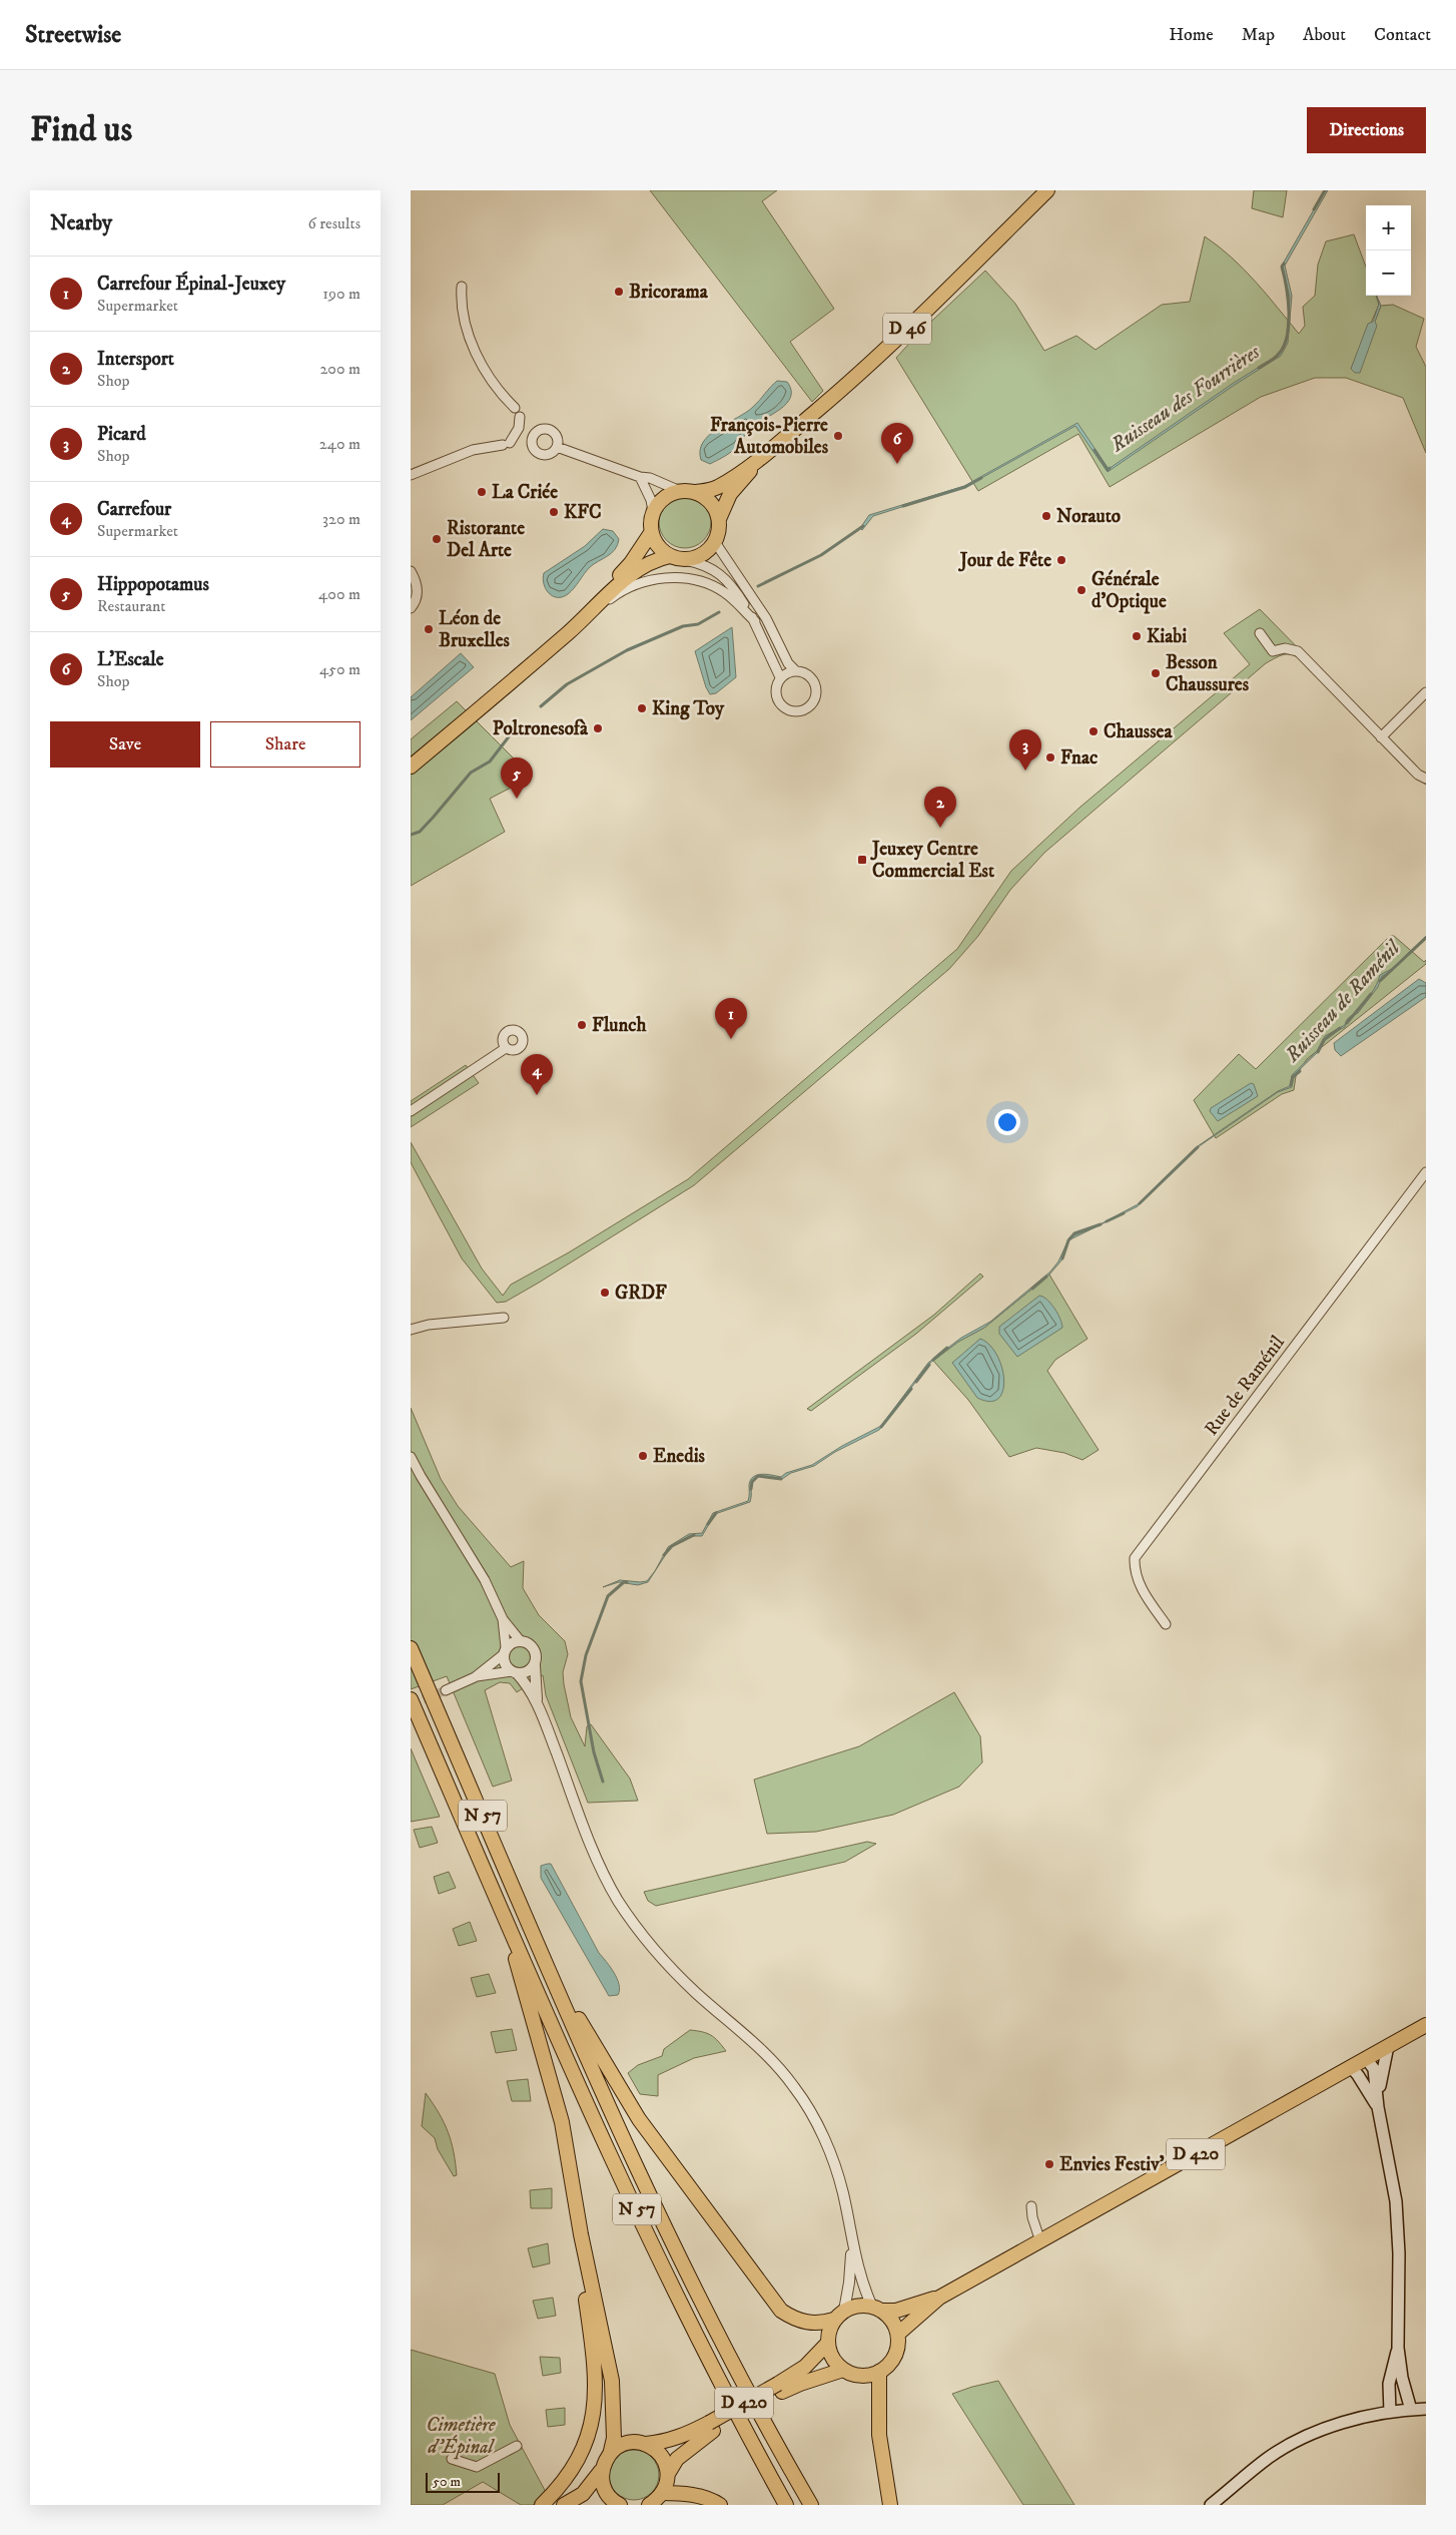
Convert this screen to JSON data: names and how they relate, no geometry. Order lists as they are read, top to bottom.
{
  "streets": {
    "main road": ["D 46", "N 57", "D 420"],
    "street": ["Rue de Raménil"]
  },
  "water": ["Ruisseau des Fourrières", "Ruisseau de Raménil"],
  "parks": ["Cimetière d'Épinal"],
  "places": {
    "other": [
      "Bricorama",
      "François-Pierre Automobiles",
      "La Criée",
      "KFC",
      "Norauto",
      "Ristorante Del Arte",
      "Jour de Fête",
      "Générale d'Optique",
      "Léon de Bruxelles",
      "Kiabi",
      "Besson Chaussures",
      "King Toy",
      "Poltronesofà",
      "Chaussea",
      "Fnac",
      "Flunch",
      "GRDF",
      "Enedis",
      "Envies Festiv’"
    ],
    "transit": ["Jeuxey Centre Commercial Est"]
  },
  "scale_bar": "50 m",
  "page": {
    "header": "Streetwise",
    "nav": [
      "Home",
      "Map",
      "About",
      "Contact"
    ],
    "buttons": [
      "Directions",
      ["Save", "Share"]
    ],
    "title": "Find us",
    "heading": ["Nearby", "6 results"],
    "map_buttons": ["+", "−"],
    "list": [
      {
        "mark": "1",
        "name": "Carrefour Épinal-Jeuxey",
        "note": "Supermarket",
        "value": "190 m"
      },
      {
        "mark": "2",
        "name": "Intersport",
        "note": "Shop",
        "value": "200 m"
      },
      {
        "mark": "3",
        "name": "Picard",
        "note": "Shop",
        "value": "240 m"
      },
      {
        "mark": "4",
        "name": "Carrefour",
        "note": "Supermarket",
        "value": "320 m"
      },
      {
        "mark": "5",
        "name": "Hippopotamus",
        "note": "Restaurant",
        "value": "400 m"
      },
      {
        "mark": "6",
        "name": "L'Escale",
        "note": "Shop",
        "value": "450 m"
      }
    ],
    "pins": [
      "6",
      "3",
      "5",
      "2",
      "1",
      "4"
    ],
    "scale": "50 m"
  }
}
